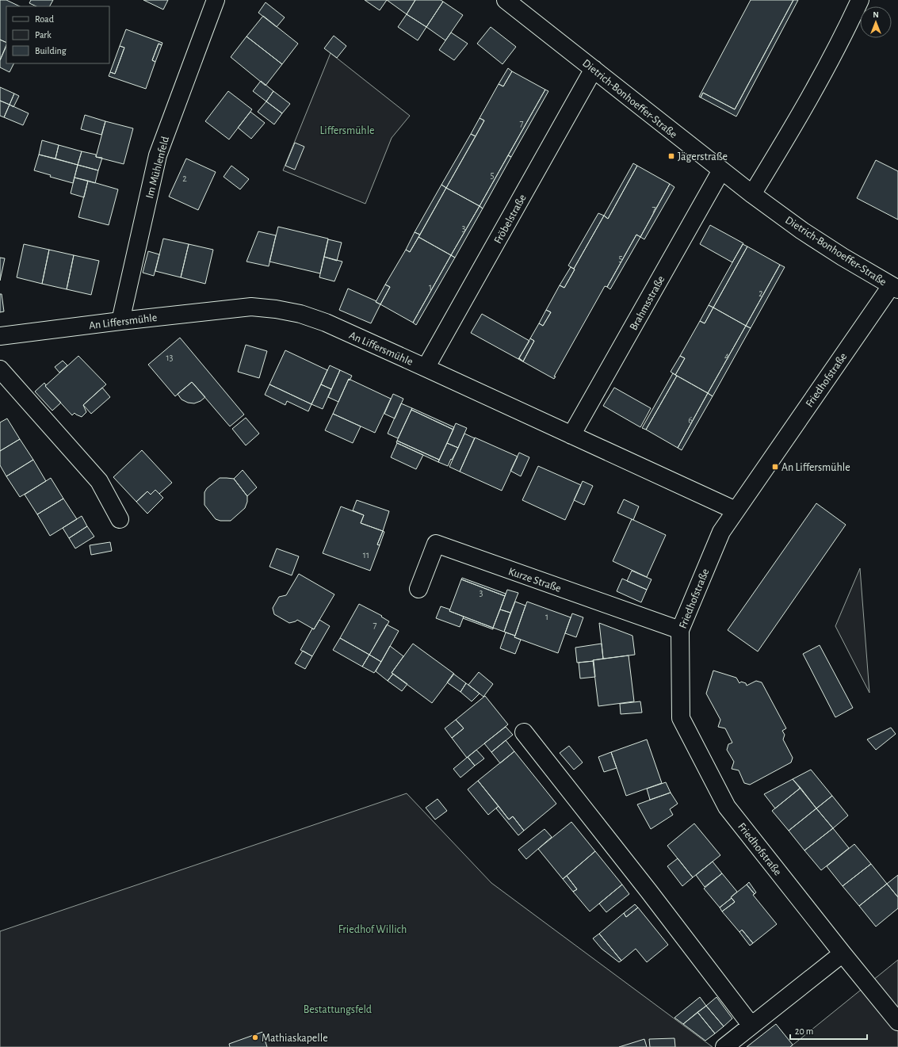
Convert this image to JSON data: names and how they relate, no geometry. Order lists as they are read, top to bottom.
{
  "streets": {
    "street": [
      "Dietrich-Bonhoeffer-Straße",
      "Im Mühlenfeld",
      "Fröbelstraße",
      "Brahmsstraße",
      "An Liffersmühle",
      "Friedhofstraße",
      "Kurze Straße"
    ]
  },
  "crossings": [
    ["Dietrich-Bonhoeffer-Straße", "Fröbelstraße"],
    ["Dietrich-Bonhoeffer-Straße", "Brahmsstraße"],
    ["Dietrich-Bonhoeffer-Straße", "Friedhofstraße"],
    ["Im Mühlenfeld", "An Liffersmühle"],
    ["Fröbelstraße", "An Liffersmühle"],
    ["Brahmsstraße", "An Liffersmühle"],
    ["An Liffersmühle", "Friedhofstraße"],
    ["Friedhofstraße", "Kurze Straße"]
  ],
  "parks": ["Liffersmühle", "Friedhof Willich", "Bestattungsfeld"],
  "places": {
    "transit": ["Jägerstraße", "An Liffersmühle"],
    "other": ["Mathiaskapelle"]
  },
  "house_numbers": [
    "7",
    "5",
    "2",
    "7",
    "3",
    "5",
    "1",
    "2",
    "4",
    "13",
    "6",
    "11",
    "3",
    "1",
    "7"
  ],
  "legend": ["Road", "Park", "Building"],
  "scale_bar": "20 m",
  "north": "top"
}
